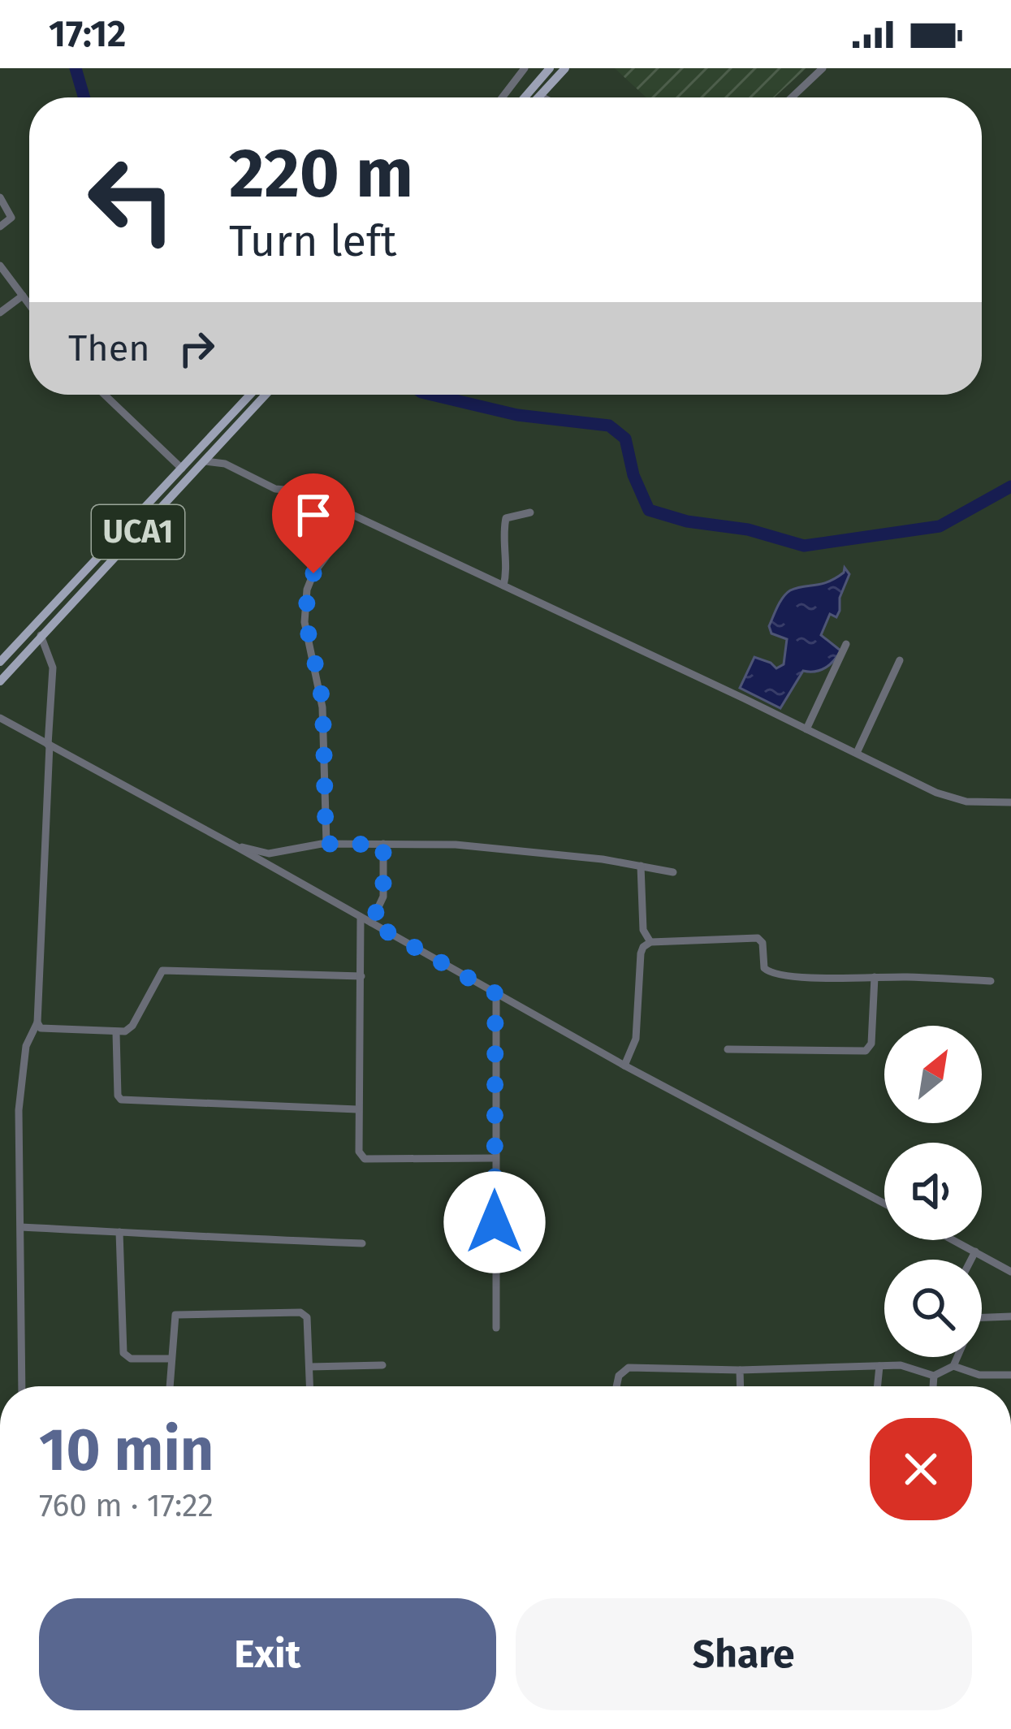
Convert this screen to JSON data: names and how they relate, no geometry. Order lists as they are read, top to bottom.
{
  "streets": {
    "main road": ["UCA1"]
  },
  "north": "top right",
  "page": {
    "status": "17:12",
    "turn": ["220 m", "Turn left"],
    "then": "Then",
    "heading": ["10 min", "760 m · 17:22"],
    "buttons": ["Exit", "Share"]
  }
}
